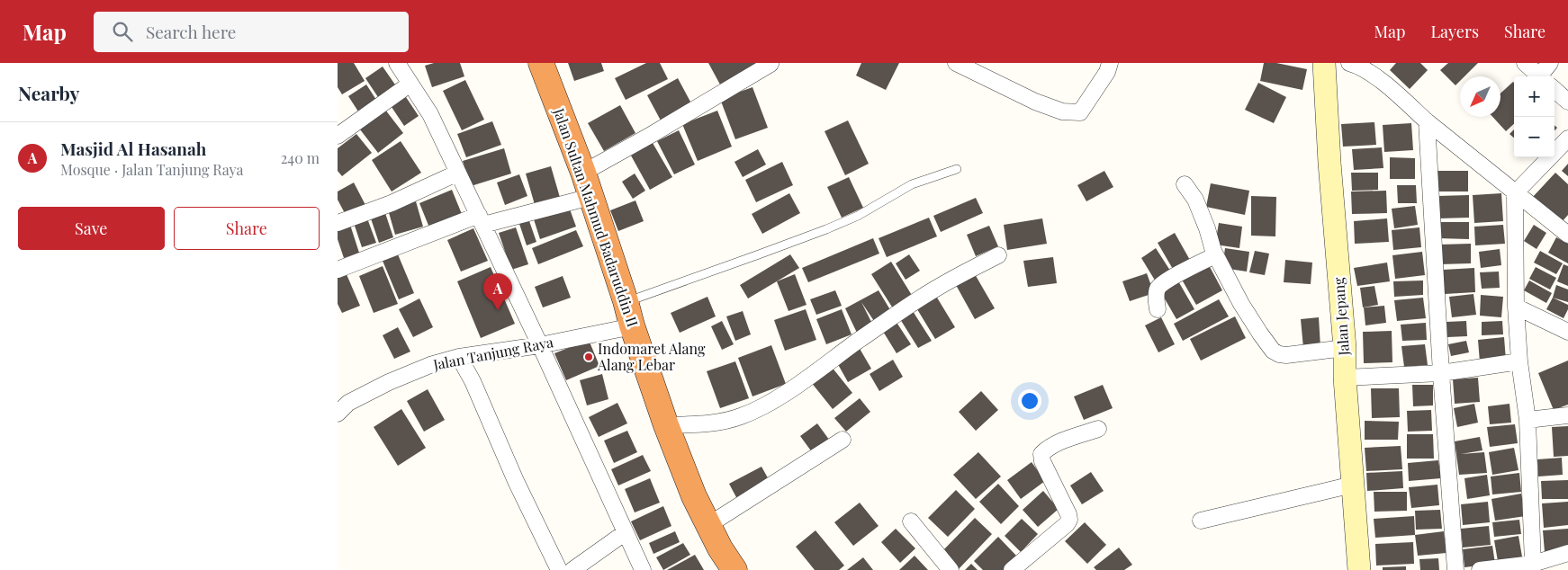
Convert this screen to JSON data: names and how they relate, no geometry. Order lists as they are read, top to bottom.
{
  "streets": {
    "highway": ["Jalan Sultan Mahmud Badaruddin II"],
    "street": ["Jalan Jepang", "Jalan Tanjung Raya"]
  },
  "crossings": [
    ["Jalan Sultan Mahmud Badaruddin II", "Jalan Tanjung Raya"]
  ],
  "places": ["Indomaret Alang Alang Lebar"],
  "north": "bottom left",
  "page": {
    "header": "Map",
    "search": "Search here",
    "nav": ["Map", "Layers", "Share"],
    "heading": "Nearby",
    "map_buttons": ["+", "−"],
    "list": [
      {
        "mark": "A",
        "name": "Masjid Al Hasanah",
        "note": "Mosque · Jalan Tanjung Raya",
        "value": "240 m"
      }
    ],
    "buttons": ["Save", "Share"],
    "pins": "A"
  }
}
